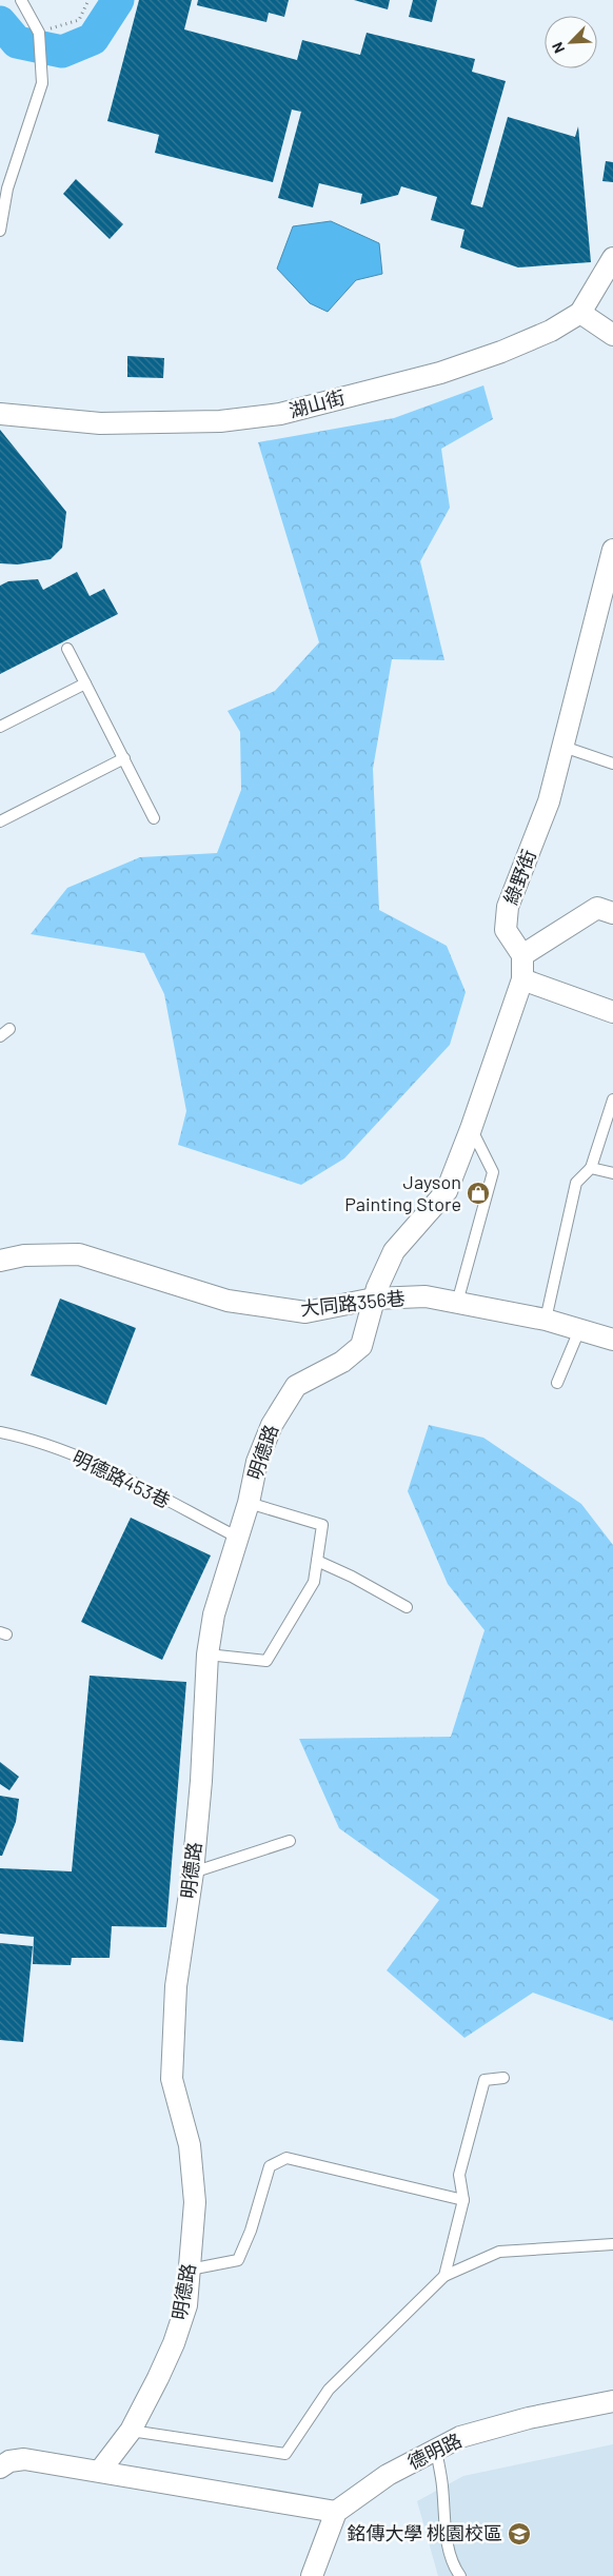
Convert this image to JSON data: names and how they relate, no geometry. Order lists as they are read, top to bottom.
{
  "streets": {
    "street": [
      "湖山街",
      "綠野街",
      "大同路356巷",
      "明德路",
      "德明路"
    ],
    "lane": ["明德路453巷"]
  },
  "crossings": [
    ["大同路356巷", "明德路"],
    ["明德路", "明德路453巷"]
  ],
  "places": {
    "shop": ["Jayson Painting Store"],
    "school or university": ["銘傳大學 桃園校區"]
  },
  "north": "bottom left"
}
